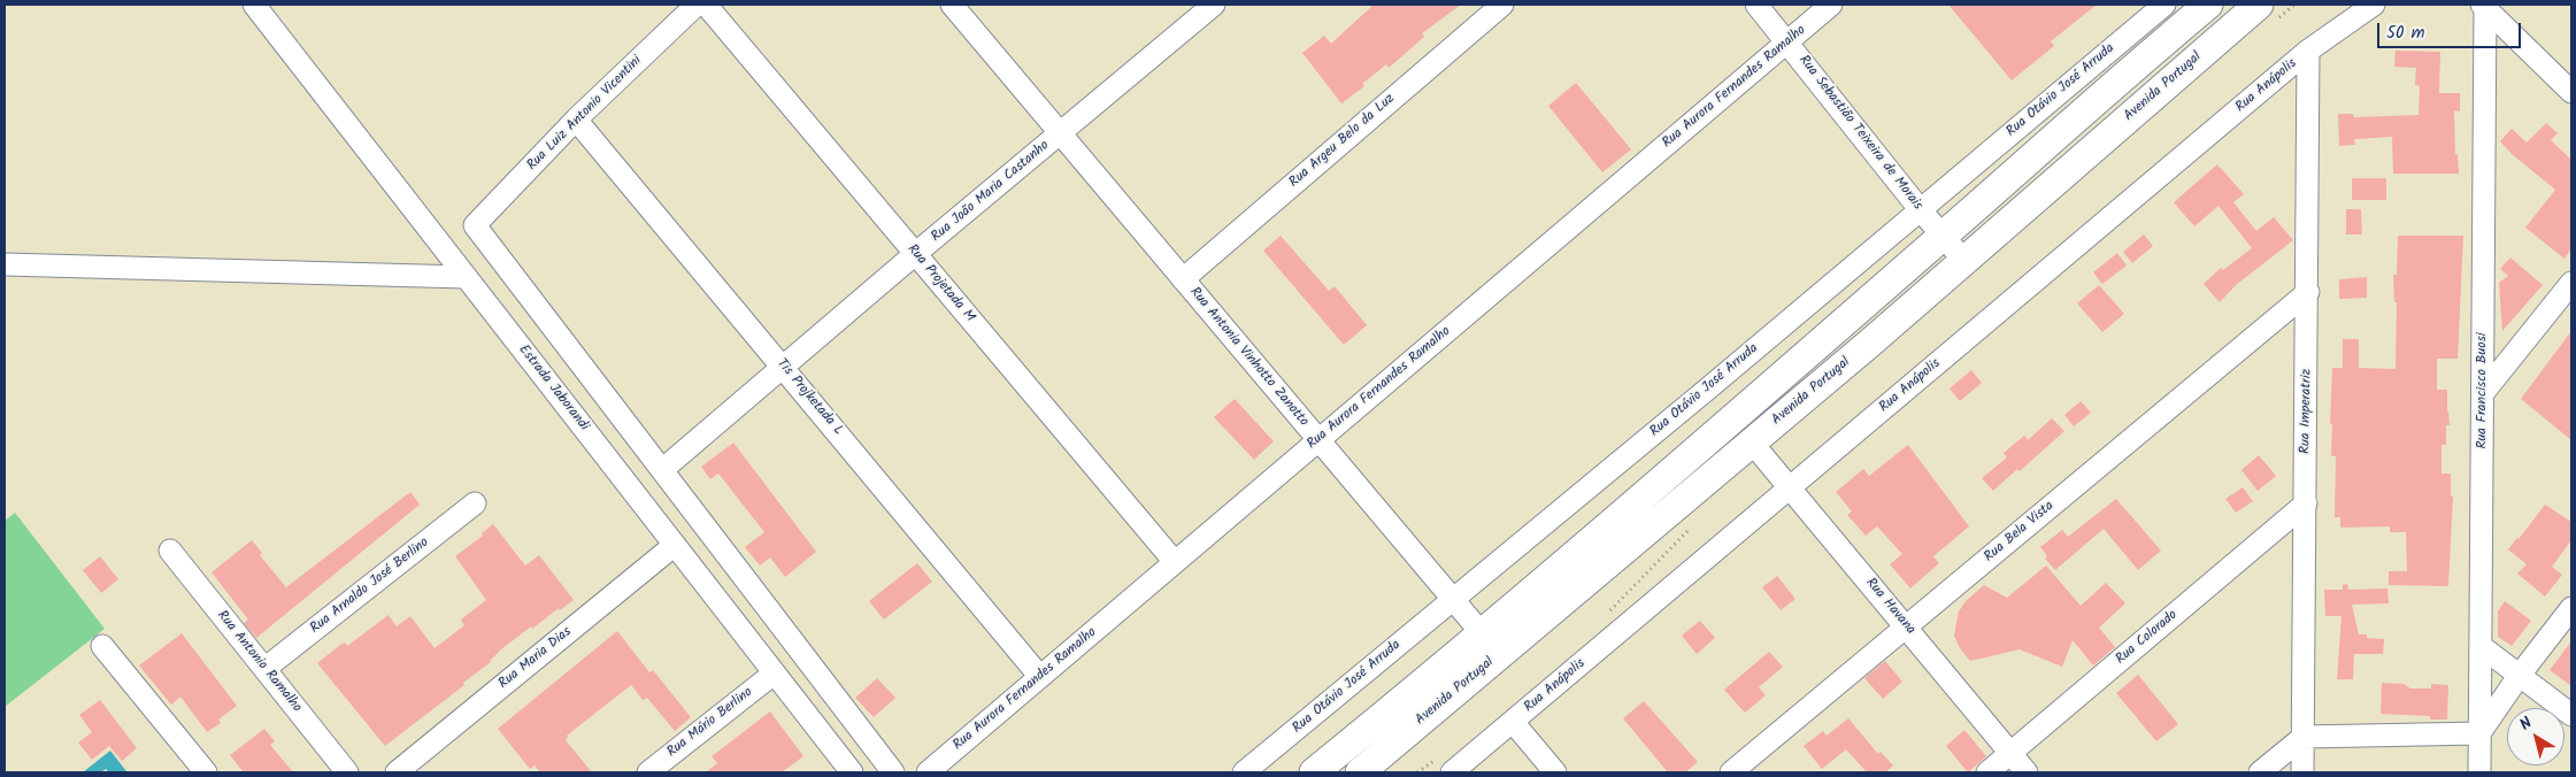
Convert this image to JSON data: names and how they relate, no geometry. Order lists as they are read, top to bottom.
{
  "streets": {
    "main road": ["Avenida Portugal"],
    "street": [
      "Rua Anápolis",
      "Rua Aurora Fernandes Ramalho",
      "Rua Otávio José Arruda",
      "Rua Luiz Antonio Vicentini",
      "Rua Sebastião Teixeira de Morais",
      "Rua Argeu Belo da Luz",
      "Rua João Maria Castanho",
      "Rua Projetada M",
      "Rua Antonia Vinhotto Zanotto",
      "Estrada Jaborandi",
      "Rua Francisco Buosi",
      "Tis Projketada L",
      "Rua Imperatriz",
      "Rua Bela Vista",
      "Rua Arnaldo José Berlino",
      "Rua Havana",
      "Rua Colorado",
      "Rua Maria Dias",
      "Rua Antonio Ramalho",
      "Rua Mário Berlino"
    ]
  },
  "crossings": [
    ["Rua Anápolis", "Rua Imperatriz"],
    ["Rua Anápolis", "Rua Havana"],
    ["Rua Aurora Fernandes Ramalho", "Rua Sebastião Teixeira de Morais"],
    ["Rua Aurora Fernandes Ramalho", "Rua Projetada M"],
    ["Rua Aurora Fernandes Ramalho", "Rua Antonia Vinhotto Zanotto"],
    ["Rua Aurora Fernandes Ramalho", "Tis Projketada L"],
    ["Avenida Portugal", "Rua Sebastião Teixeira de Morais"],
    ["Avenida Portugal", "Rua Antonia Vinhotto Zanotto"],
    ["Avenida Portugal", "Rua Havana"],
    ["Rua Otávio José Arruda", "Rua Sebastião Teixeira de Morais"],
    ["Rua Otávio José Arruda", "Rua Antonia Vinhotto Zanotto"],
    ["Rua Luiz Antonio Vicentini", "Rua João Maria Castanho"],
    ["Rua Luiz Antonio Vicentini", "Tis Projketada L"],
    ["Rua Argeu Belo da Luz", "Rua Antonia Vinhotto Zanotto"],
    ["Rua João Maria Castanho", "Rua Projetada M"],
    ["Rua João Maria Castanho", "Rua Antonia Vinhotto Zanotto"],
    ["Rua João Maria Castanho", "Tis Projketada L"],
    ["Estrada Jaborandi", "Rua Maria Dias"],
    ["Estrada Jaborandi", "Rua Mário Berlino"],
    ["Rua Imperatriz", "Rua Bela Vista"],
    ["Rua Imperatriz", "Rua Colorado"],
    ["Rua Bela Vista", "Rua Havana"],
    ["Rua Arnaldo José Berlino", "Rua Antonio Ramalho"],
    ["Rua Havana", "Rua Colorado"]
  ],
  "scale_bar": "50 m",
  "north": "top left"
}
